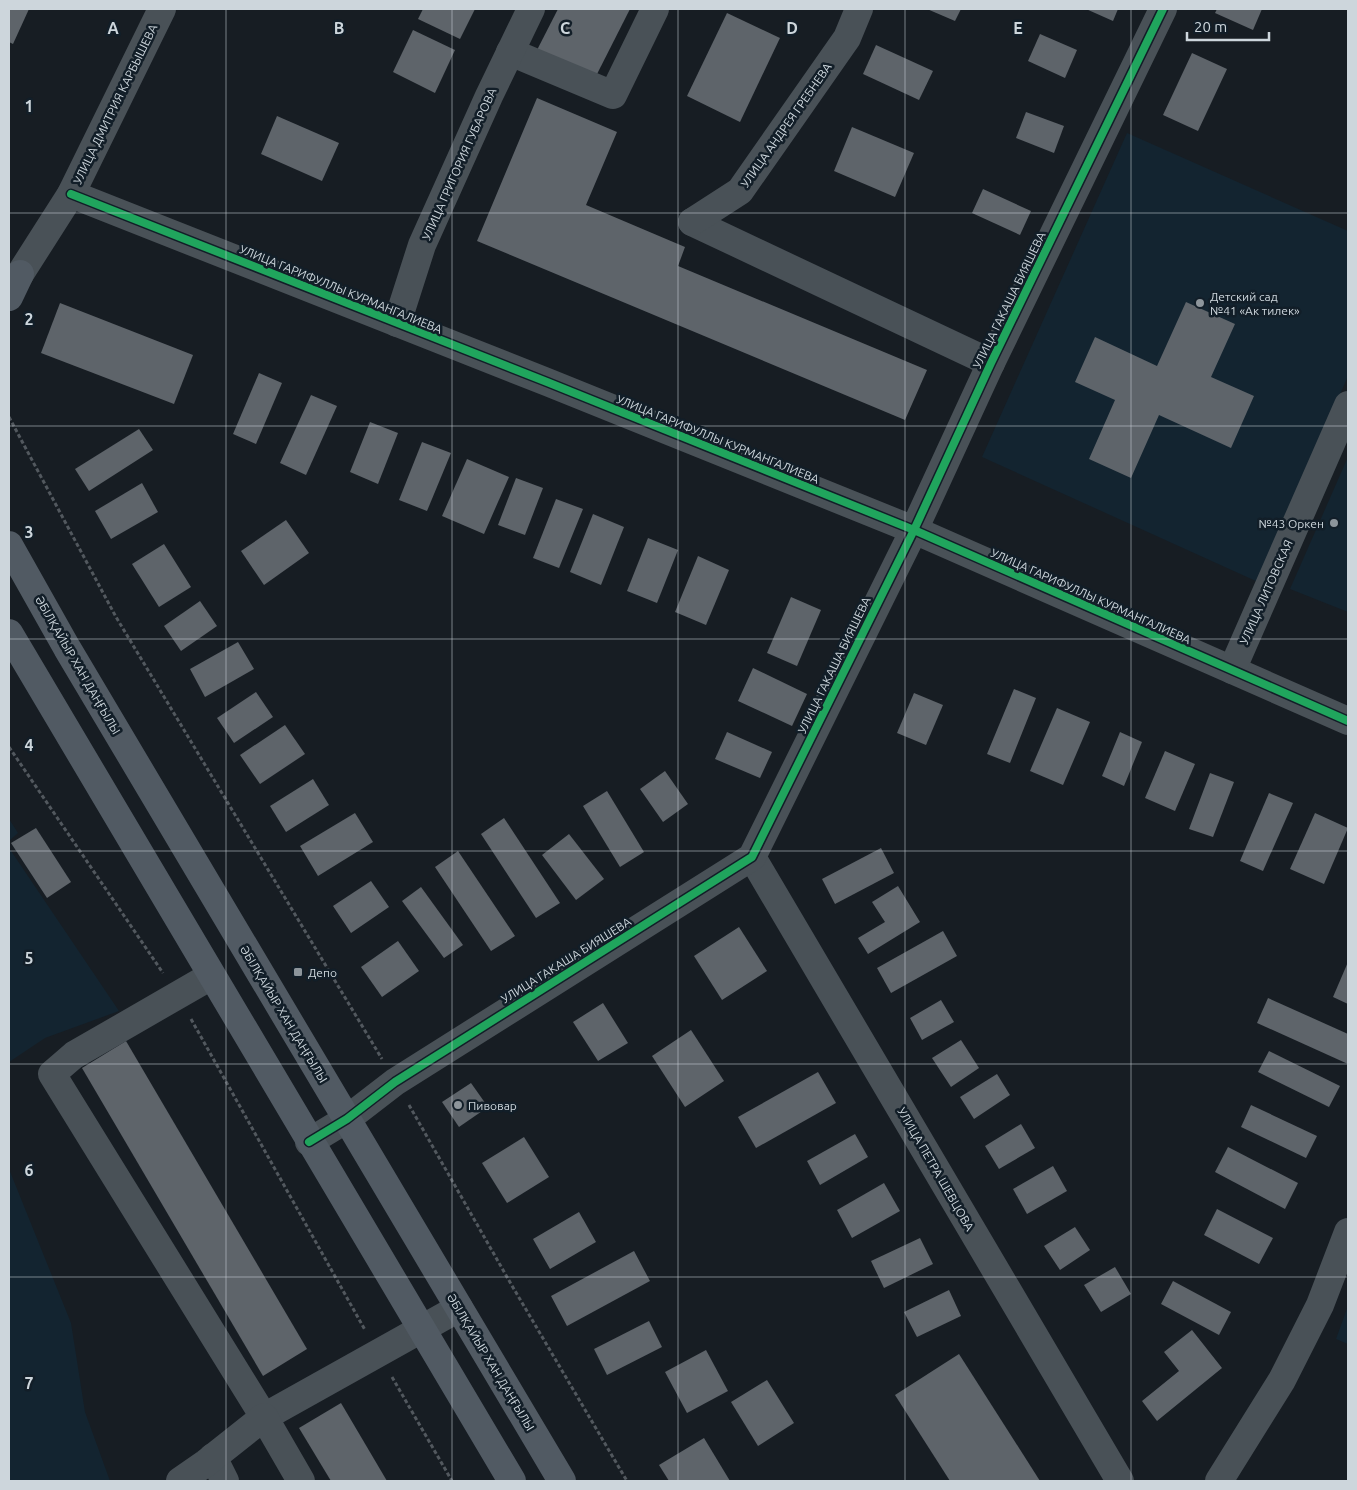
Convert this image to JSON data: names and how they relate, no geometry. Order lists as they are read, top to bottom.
{
  "streets": {
    "main road": ["ӘБІЛҚАЙЫР ХАН ДАҢҒЫЛЫ"],
    "street": [
      "УЛИЦА ДМИТРИЯ КАРБЫШЕВА",
      "УЛИЦА АНДРЕЯ ГРЕБНЕВА",
      "УЛИЦА ГРИГОРИЯ ГУБАРОВА",
      "УЛИЦА ГАРИФУЛЛЫ КУРМАНГАЛИЕВА",
      "УЛИЦА ГАКАША БИЯШЕВА",
      "УЛИЦА ЛИТОВСКАЯ",
      "УЛИЦА ПЕТРА ШЕВЦОВА"
    ]
  },
  "crossings": [
    ["УЛИЦА ДМИТРИЯ КАРБЫШЕВА", "УЛИЦА ГАРИФУЛЛЫ КУРМАНГАЛИЕВА"],
    ["УЛИЦА АНДРЕЯ ГРЕБНЕВА", "УЛИЦА ГАКАША БИЯШЕВА"],
    ["УЛИЦА ГРИГОРИЯ ГУБАРОВА", "УЛИЦА ГАРИФУЛЛЫ КУРМАНГАЛИЕВА"],
    ["УЛИЦА ГАРИФУЛЛЫ КУРМАНГАЛИЕВА", "УЛИЦА ГАКАША БИЯШЕВА"],
    ["УЛИЦА ГАРИФУЛЛЫ КУРМАНГАЛИЕВА", "УЛИЦА ЛИТОВСКАЯ"],
    ["УЛИЦА ГАКАША БИЯШЕВА", "ӘБІЛҚАЙЫР ХАН ДАҢҒЫЛЫ"],
    ["УЛИЦА ГАКАША БИЯШЕВА", "УЛИЦА ПЕТРА ШЕВЦОВА"]
  ],
  "places": {
    "other": ["Детский сад №41 «Ак тилек»", "№43 Оркен", "Пивовар"],
    "transit": ["Депо"]
  },
  "scale_bar": "20 m",
  "grid": {
    "columns": [
      "A",
      "B",
      "C",
      "D",
      "E"
    ],
    "rows": [
      "1",
      "2",
      "3",
      "4",
      "5",
      "6",
      "7"
    ]
  }
}
